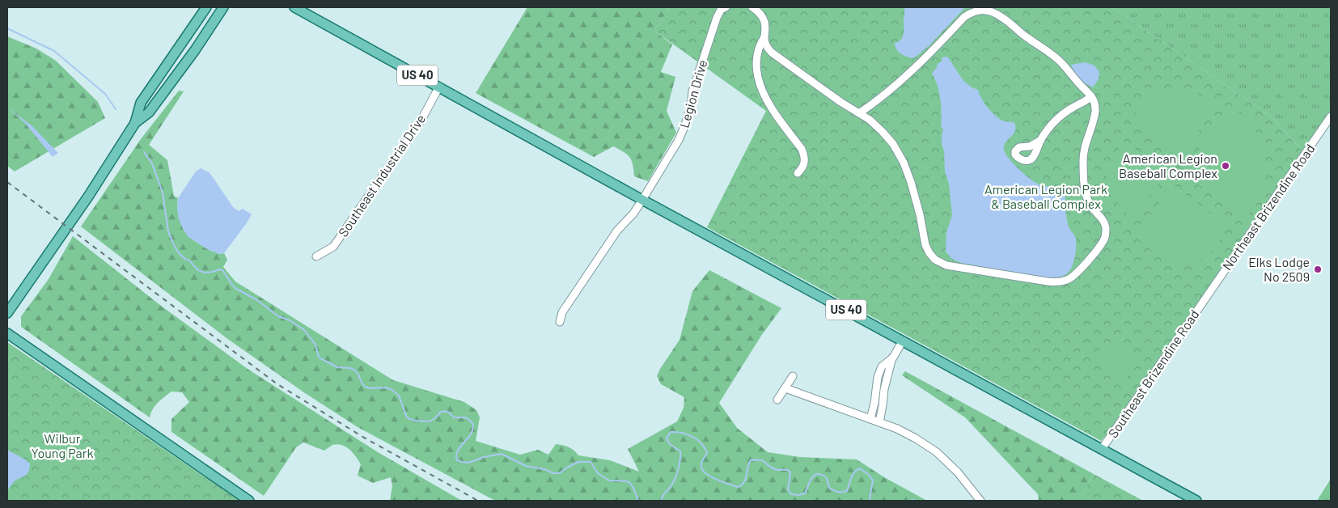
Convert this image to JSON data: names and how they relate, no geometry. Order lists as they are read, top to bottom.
{
  "streets": {
    "main road": ["US 40"],
    "street": [
      "Legion Drive",
      "Southeast Industrial Drive",
      "Northeast Brizendine Road",
      "Southeast Brizendine Road"
    ]
  },
  "crossings": [
    ["US 40", "Legion Drive"],
    ["US 40", "Southeast Industrial Drive"],
    ["US 40", "Southeast Brizendine Road"],
    ["Northeast Brizendine Road", "Southeast Brizendine Road"]
  ],
  "parks": ["American Legion Park & Baseball Complex", "Wilbur Young Park"],
  "places": ["American Legion Baseball Complex", "Elks Lodge No 2509"]
}
